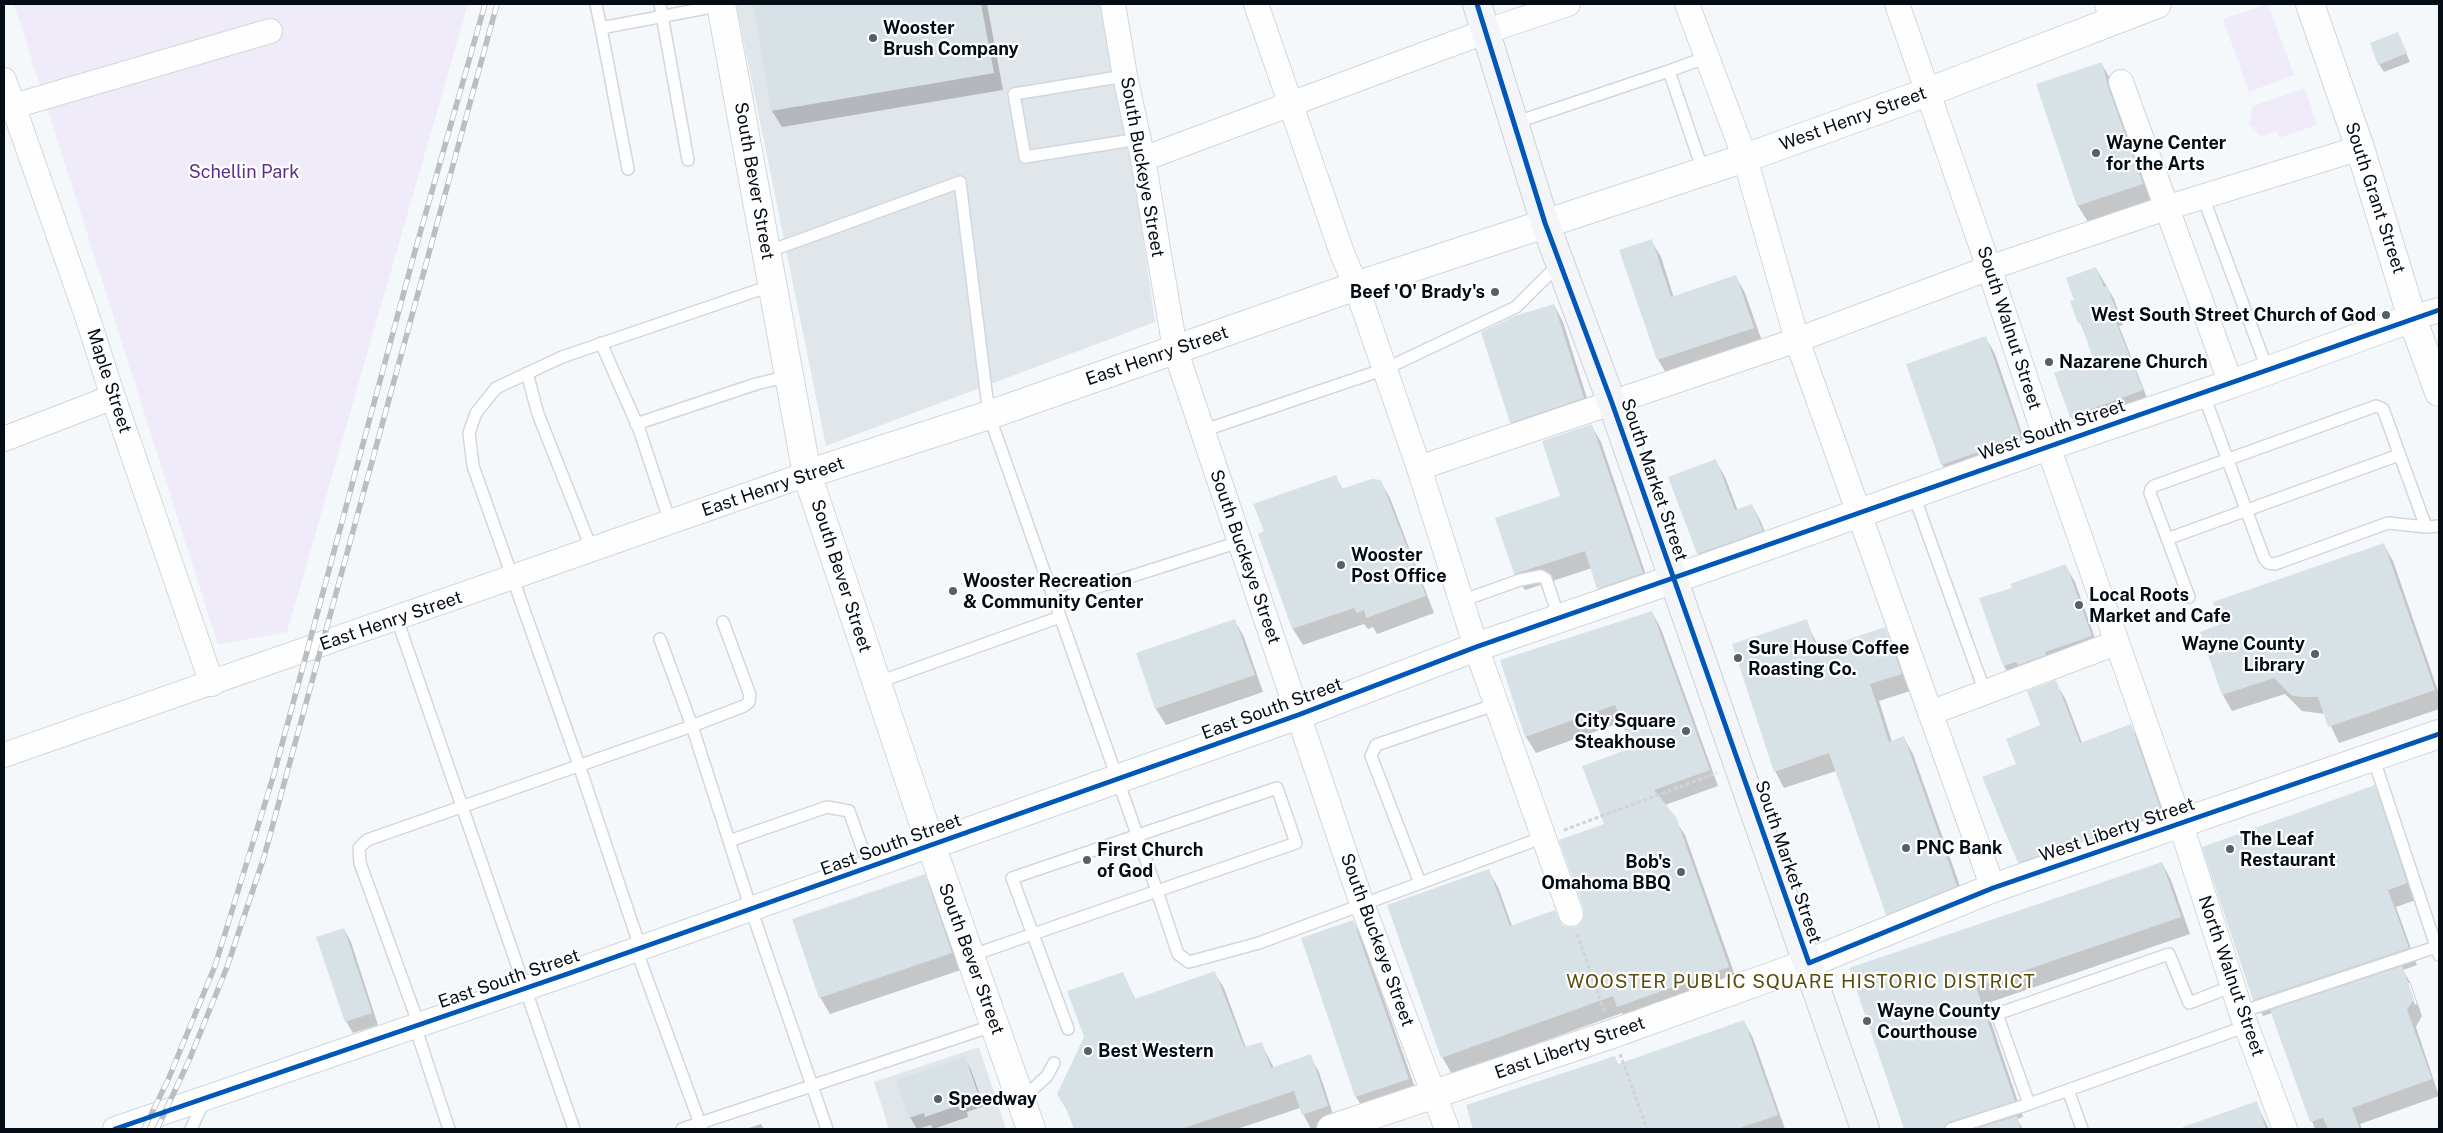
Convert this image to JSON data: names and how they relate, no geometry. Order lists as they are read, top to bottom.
{
  "streets": {
    "main road": ["South Market Street"],
    "street": [
      "West Henry Street",
      "South Buckeye Street",
      "South Bever Street",
      "South Grant Street",
      "South Walnut Street",
      "East Henry Street",
      "Maple Street",
      "West South Street",
      "East South Street",
      "West Liberty Street",
      "North Walnut Street",
      "East Liberty Street"
    ]
  },
  "crossings": [
    ["West Henry Street", "South Walnut Street"],
    ["West Henry Street", "East Henry Street"],
    ["West Henry Street", "South Market Street"],
    ["South Buckeye Street", "East Henry Street"],
    ["South Buckeye Street", "East South Street"],
    ["South Buckeye Street", "East Liberty Street"],
    ["South Bever Street", "East Henry Street"],
    ["South Bever Street", "East South Street"],
    ["South Grant Street", "West South Street"],
    ["South Walnut Street", "West South Street"],
    ["South Walnut Street", "West Liberty Street"],
    ["South Walnut Street", "North Walnut Street"],
    ["East Henry Street", "Maple Street"],
    ["East Henry Street", "South Market Street"],
    ["West South Street", "South Market Street"],
    ["West South Street", "East South Street"],
    ["South Market Street", "East South Street"],
    ["South Market Street", "West Liberty Street"],
    ["South Market Street", "East Liberty Street"],
    ["West Liberty Street", "North Walnut Street"],
    ["West Liberty Street", "East Liberty Street"]
  ],
  "districts": ["WOOSTER PUBLIC SQUARE HISTORIC DISTRICT"],
  "parks": ["Schellin Park"],
  "places": [
    "Wooster Brush Company",
    "Wayne Center for the Arts",
    "Beef 'O' Brady's",
    "West South Street Church of God",
    "Nazarene Church",
    "Wooster Post Office",
    "Wooster Recreation & Community Center",
    "Local Roots Market and Cafe",
    "Wayne County Library",
    "Sure House Coffee Roasting Co.",
    "City Square Steakhouse",
    "PNC Bank",
    "The Leaf Restaurant",
    "First Church of God",
    "Bob's Omahoma BBQ",
    "Wayne County Courthouse",
    "Best Western",
    "Speedway"
  ]
}
